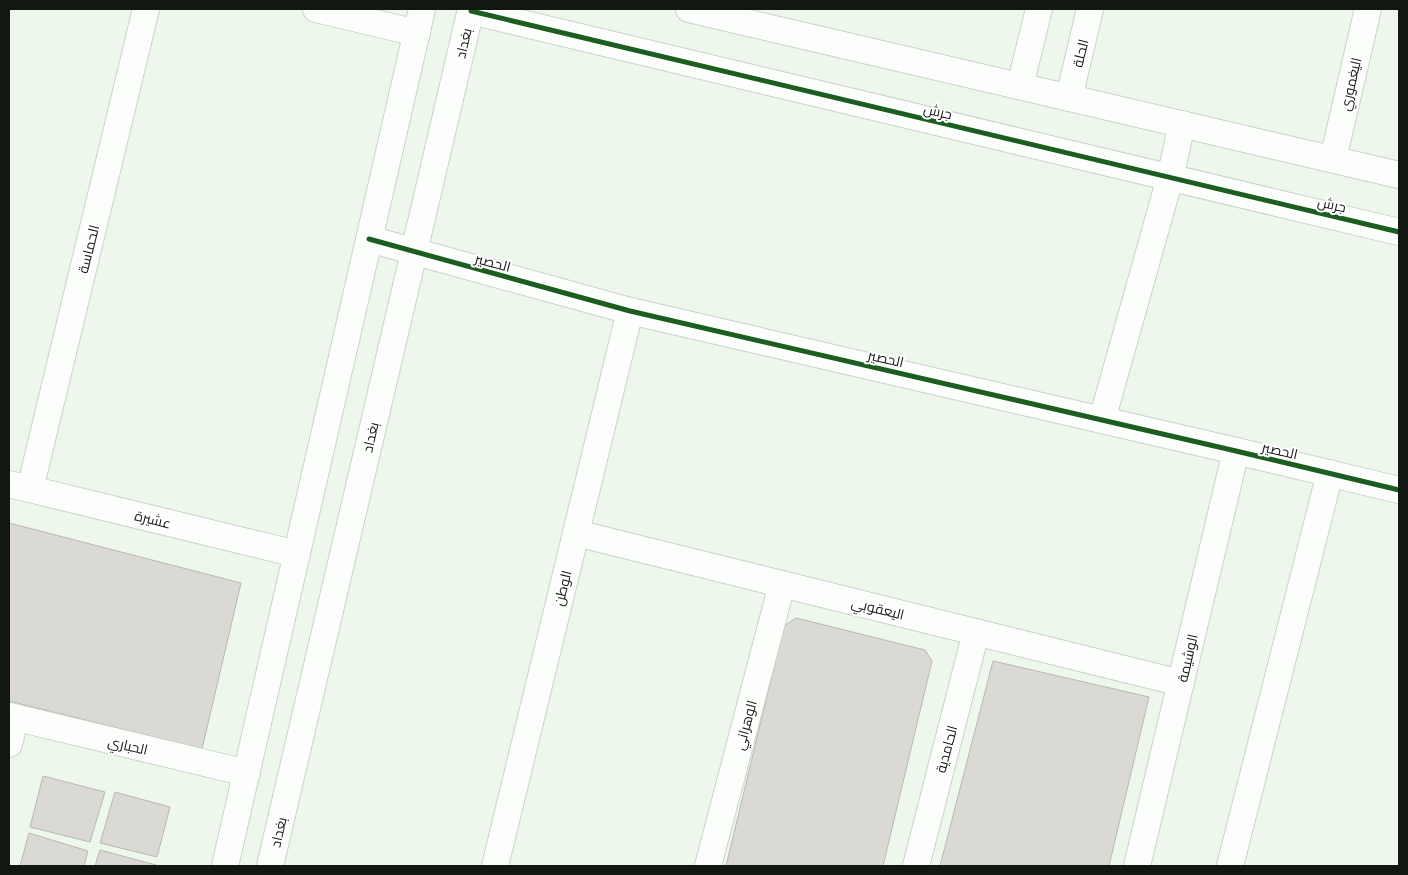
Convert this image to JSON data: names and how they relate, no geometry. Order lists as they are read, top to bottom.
{
  "streets": {
    "street": [
      "بغداد",
      "الحلة",
      "اليغموري",
      "جرش",
      "الحماسة",
      "الحصير",
      "عشيرة",
      "الوطن",
      "اليعقوبي",
      "الوشيمة",
      "الوهراني",
      "الحباري",
      "الحامدية"
    ]
  },
  "crossings": [
    ["بغداد", "جرش"],
    ["بغداد", "الحصير"],
    ["الحماسة", "عشيرة"],
    ["الحصير", "الوطن"],
    ["الحصير", "الوشيمة"],
    ["الوطن", "اليعقوبي"],
    ["اليعقوبي", "الوشيمة"],
    ["اليعقوبي", "الوهراني"],
    ["اليعقوبي", "الحامدية"]
  ]
}
